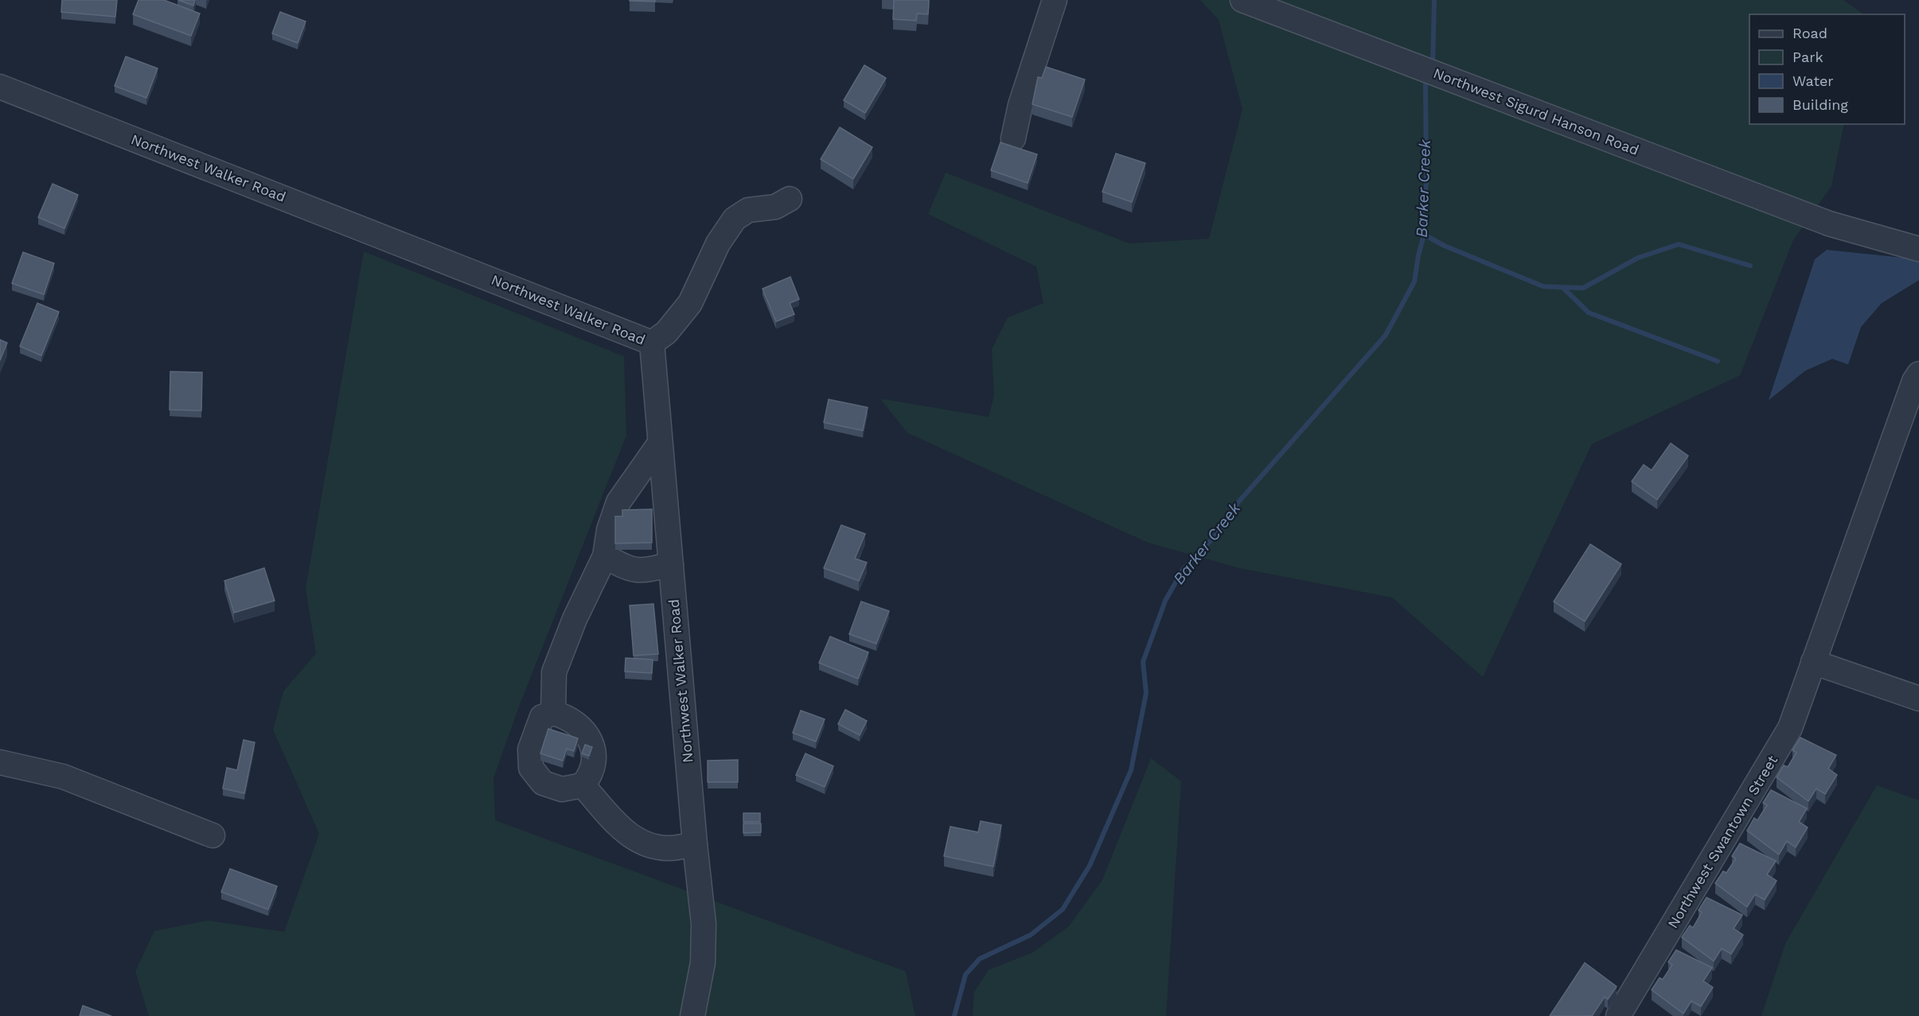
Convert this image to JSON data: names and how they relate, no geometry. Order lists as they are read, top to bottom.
{
  "streets": {
    "street": ["Northwest Sigurd Hanson Road", "Northwest Walker Road", "Northwest Swantown Street"]
  },
  "water": ["Barker Creek"],
  "legend": [
    "Road",
    "Park",
    "Water",
    "Building"
  ]
}
